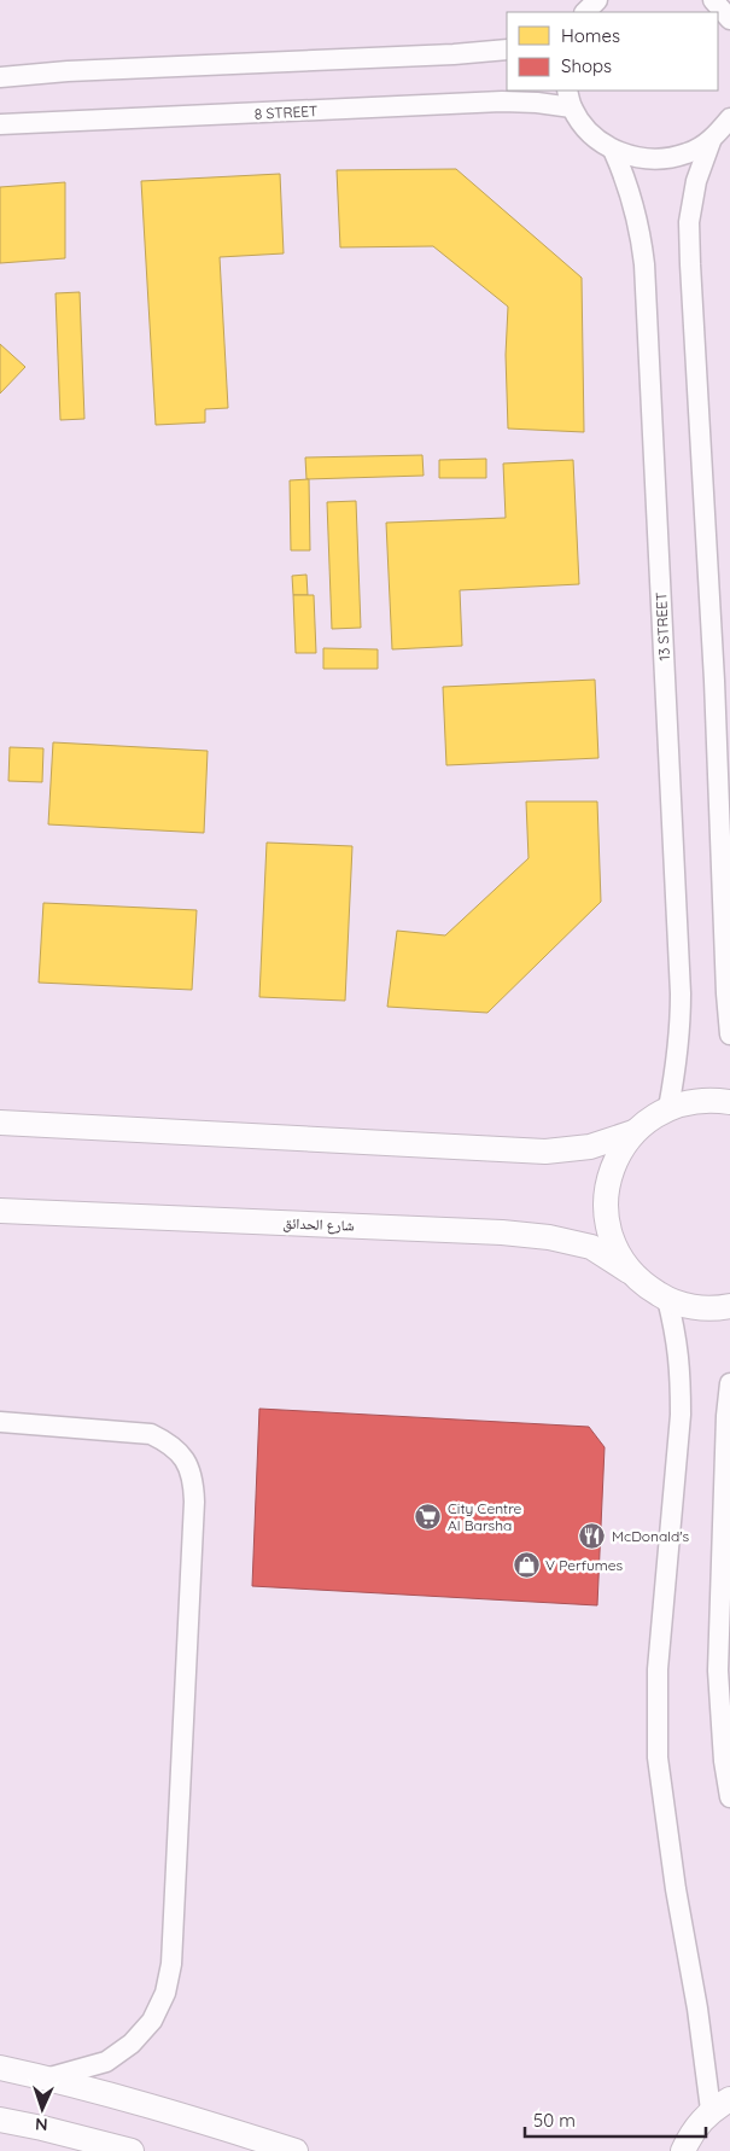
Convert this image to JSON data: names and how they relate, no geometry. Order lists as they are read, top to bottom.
{
  "streets": {
    "street": ["8 STREET", "13 STREET", "شارع الحدائق"]
  },
  "places": {
    "supermarket": ["City Centre Al Barsha"],
    "restaurant": ["McDonald's"],
    "shop": ["V Perfumes"]
  },
  "legend": ["Homes", "Shops"],
  "scale_bar": "50 m",
  "north": "bottom"
}
